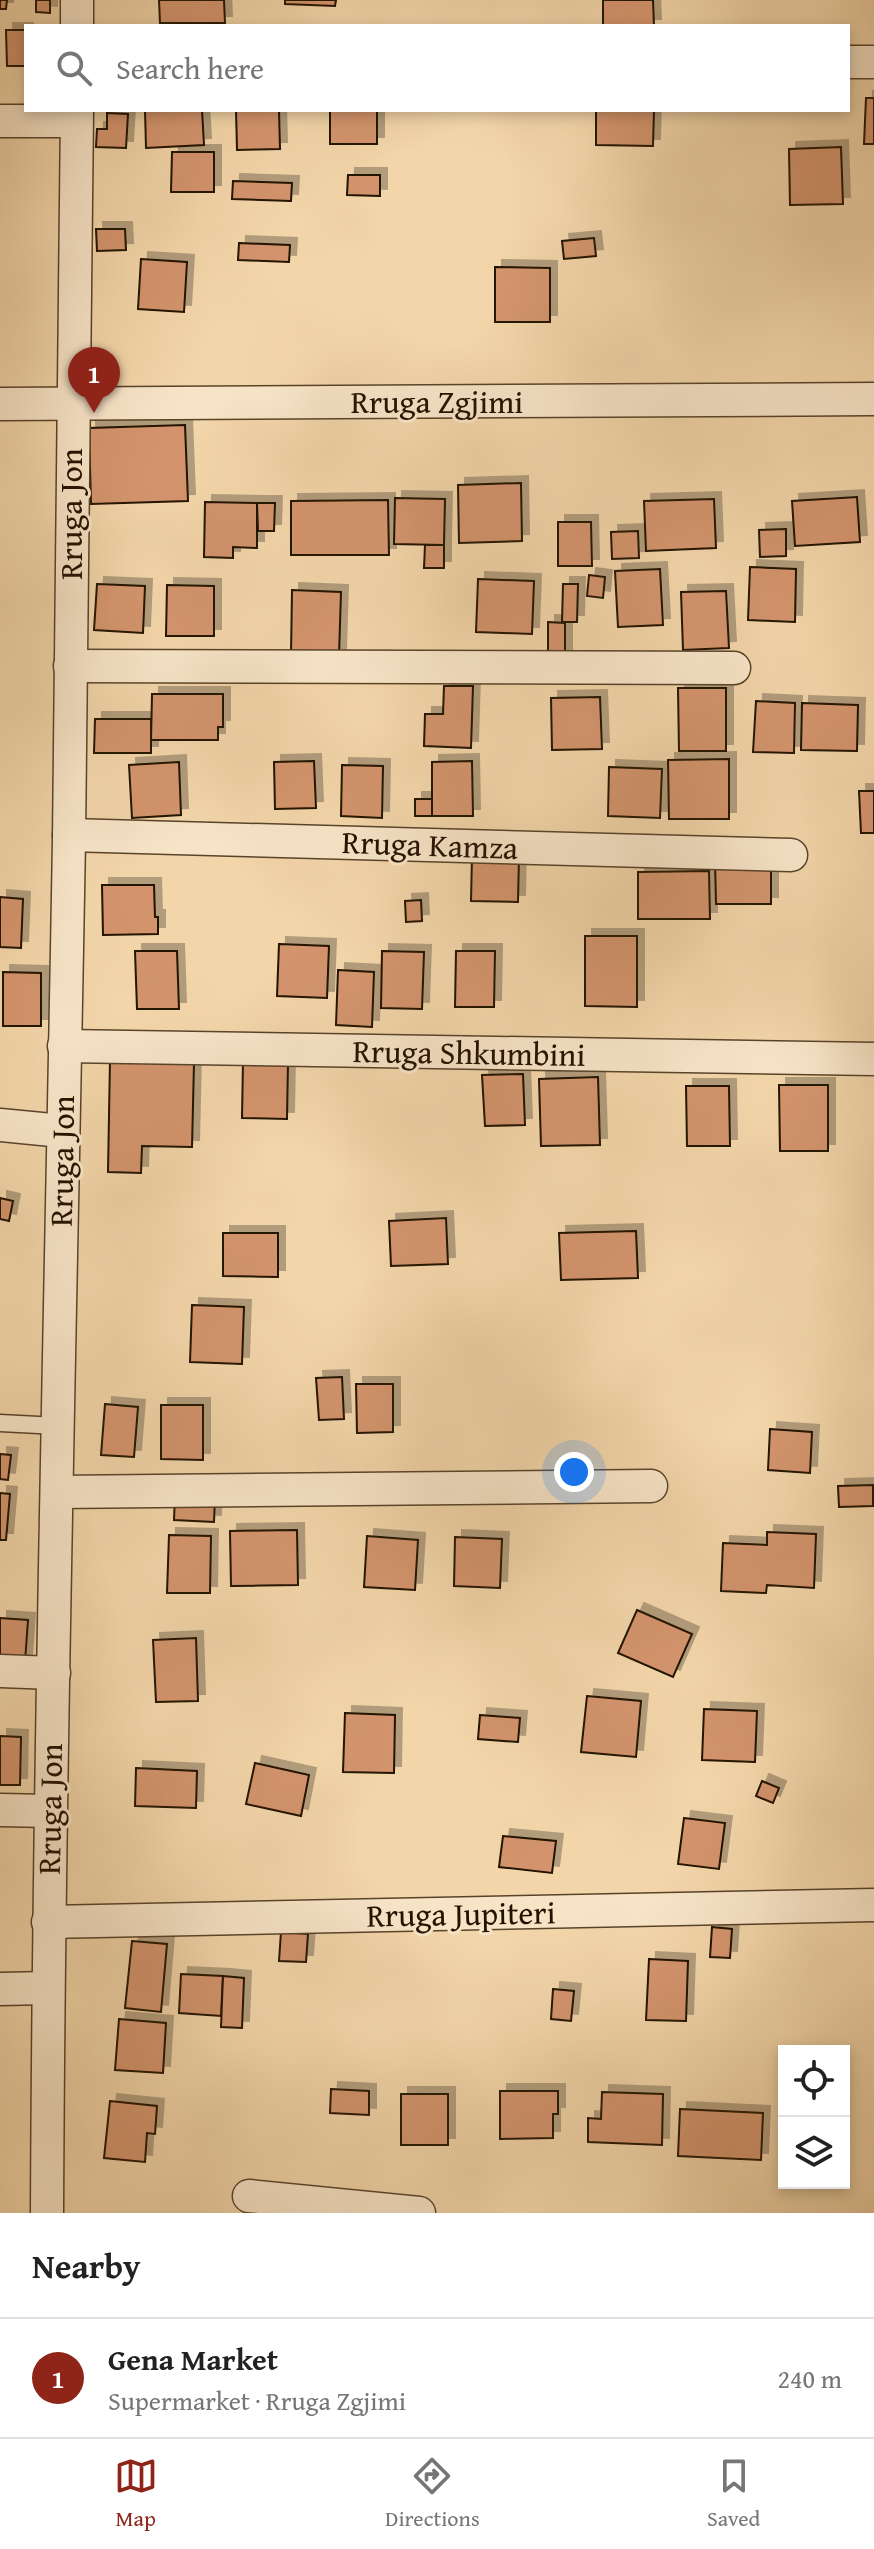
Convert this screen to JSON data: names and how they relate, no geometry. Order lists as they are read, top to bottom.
{
  "streets": {
    "street": [
      "Rruga Zgjimi",
      "Rruga Jon",
      "Rruga Kamza",
      "Rruga Shkumbini",
      "Rruga Jupiteri"
    ]
  },
  "crossings": [
    ["Rruga Zgjimi", "Rruga Jon"],
    ["Rruga Jon", "Rruga Kamza"],
    ["Rruga Jon", "Rruga Shkumbini"],
    ["Rruga Jon", "Rruga Jupiteri"]
  ],
  "page": {
    "search": "Search here",
    "pins": "1",
    "heading": "Nearby",
    "list": [
      {
        "mark": "1",
        "name": "Gena Market",
        "note": "Supermarket · Rruga Zgjimi",
        "value": "240 m"
      }
    ],
    "nav": ["Map", "Directions", "Saved"]
  }
}
